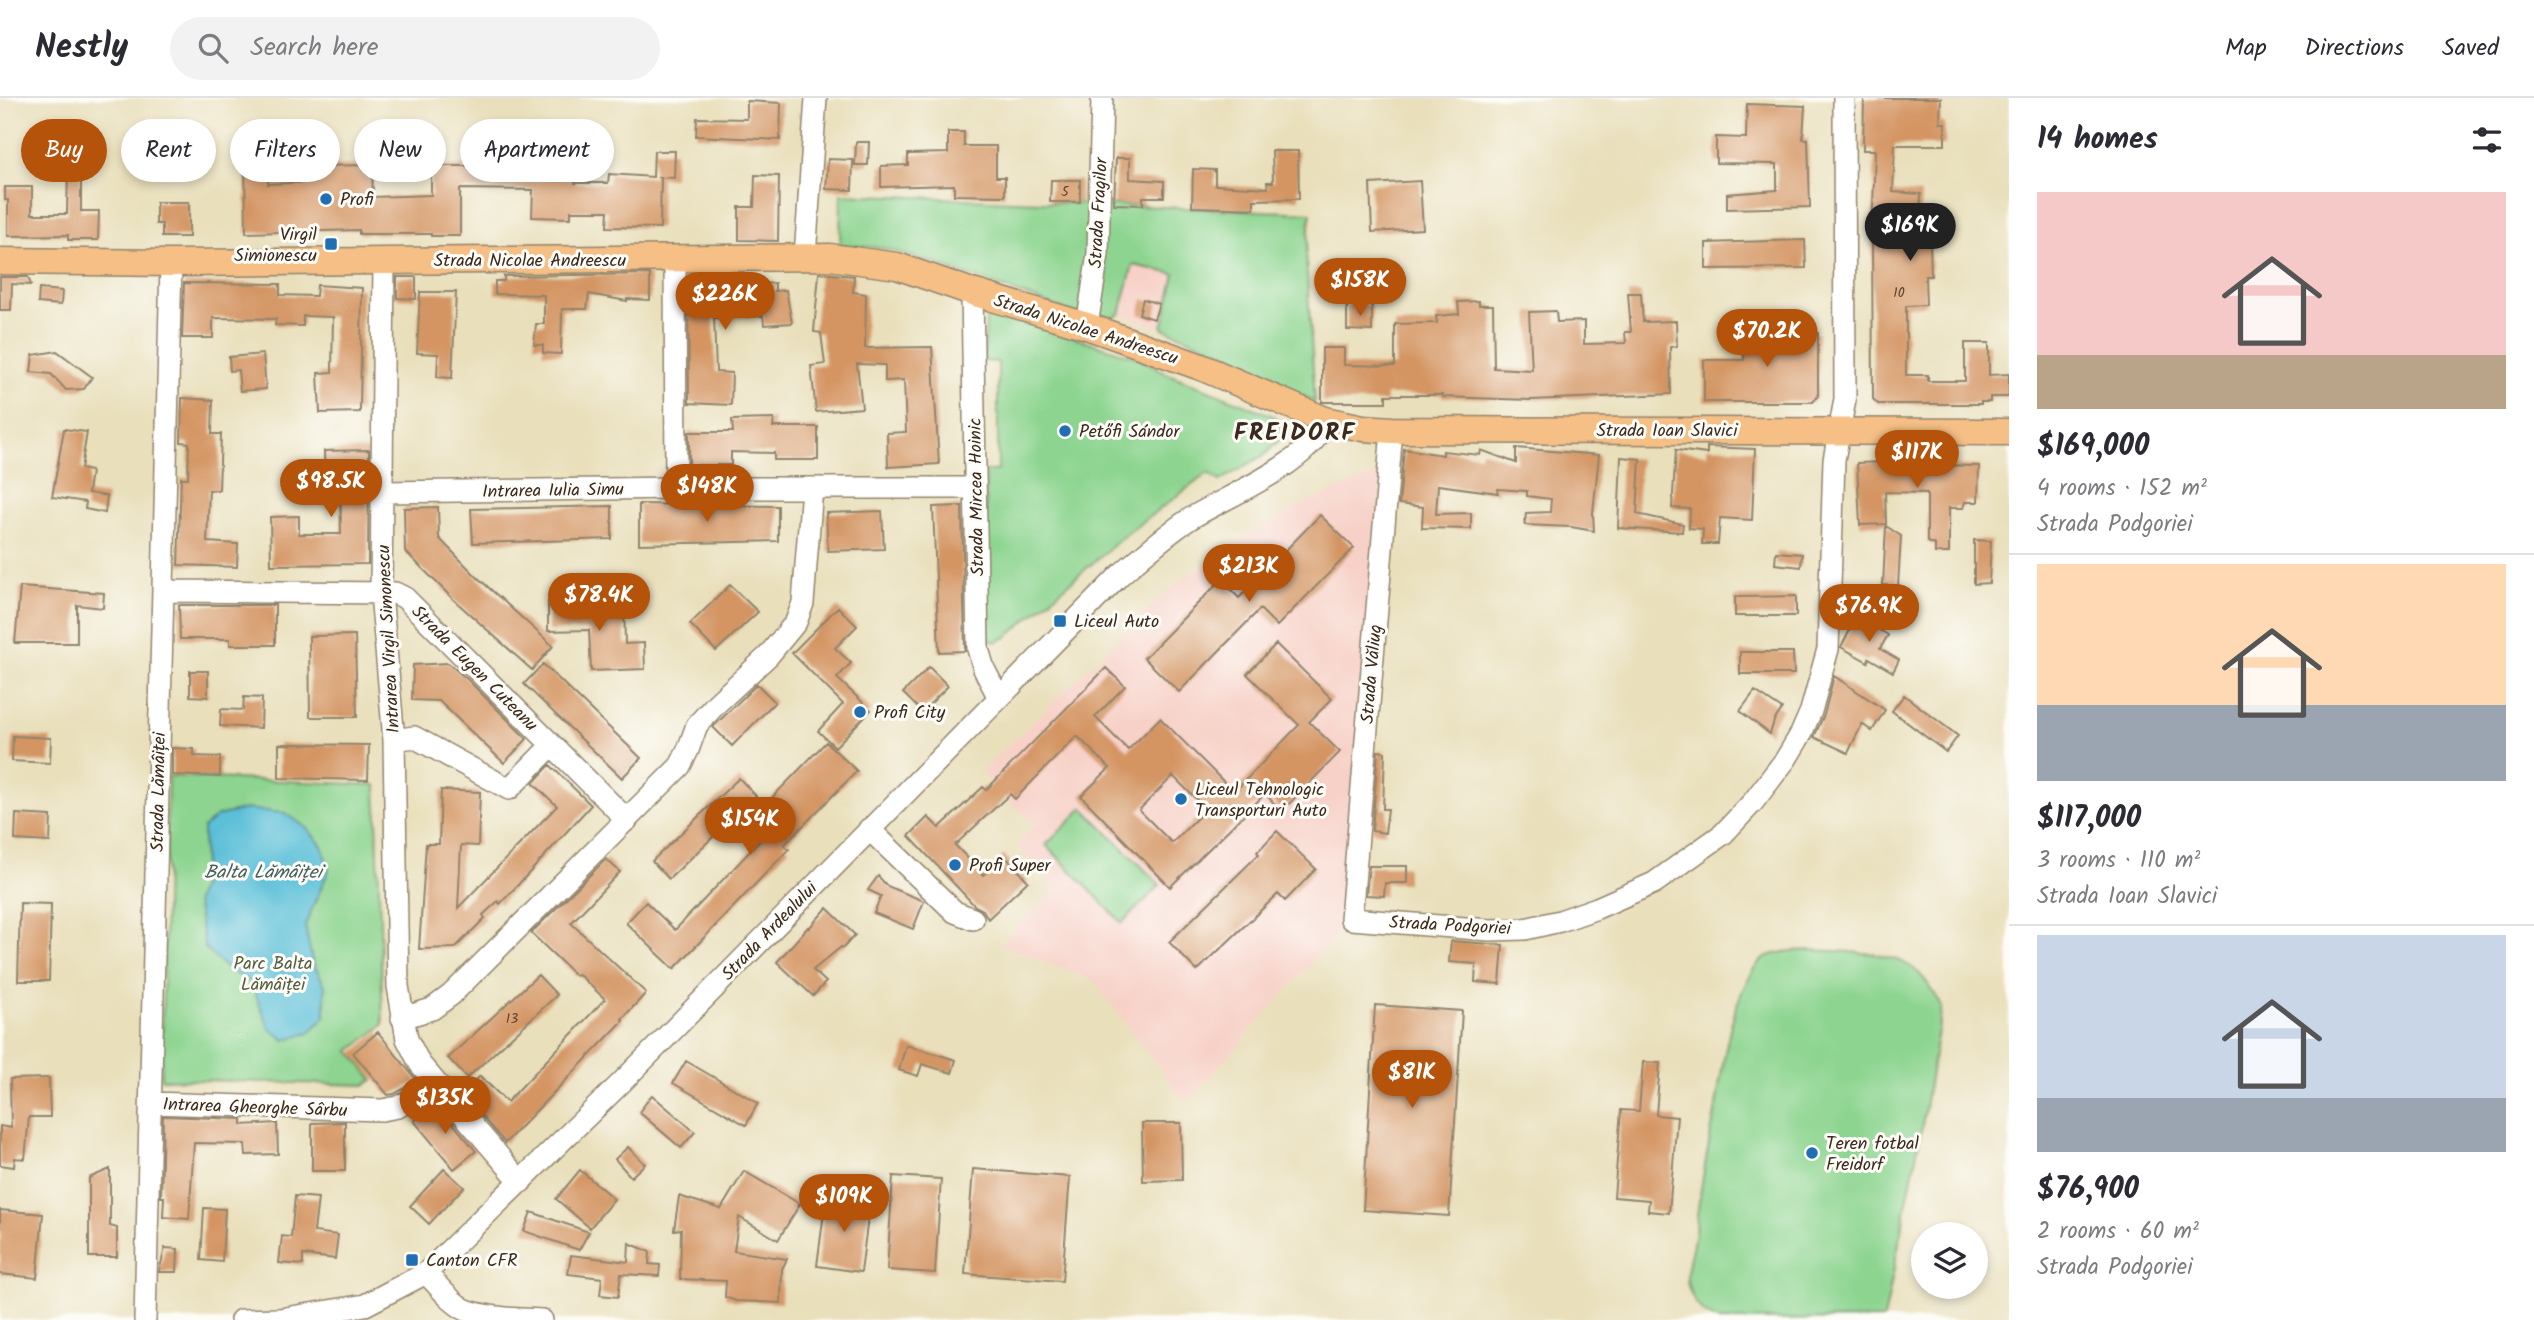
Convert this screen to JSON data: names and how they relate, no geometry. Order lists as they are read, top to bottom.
{
  "streets": {
    "main road": ["Strada Nicolae Andreescu", "Strada Ioan Slavici"],
    "street": [
      "Strada Fragilor",
      "Intrarea Iulia Simu",
      "Strada Mircea Hoinic",
      "Intrarea Virgil Simonescu",
      "Strada Eugen Cuteanu",
      "Strada Văliug",
      "Strada Lămâiței",
      "Strada Podgoriei",
      "Strada Ardealului",
      "Intrarea Gheorghe Sârbu"
    ]
  },
  "crossings": [
    ["Strada Fragilor", "Strada Nicolae Andreescu"],
    ["Strada Nicolae Andreescu", "Strada Ioan Slavici"],
    ["Strada Nicolae Andreescu", "Strada Mircea Hoinic"],
    ["Strada Nicolae Andreescu", "Intrarea Virgil Simonescu"],
    ["Strada Nicolae Andreescu", "Strada Lămâiței"],
    ["Strada Nicolae Andreescu", "Strada Ardealului"],
    ["Strada Ioan Slavici", "Strada Văliug"],
    ["Strada Ioan Slavici", "Strada Podgoriei"],
    ["Strada Ioan Slavici", "Strada Ardealului"],
    ["Intrarea Iulia Simu", "Strada Mircea Hoinic"],
    ["Intrarea Iulia Simu", "Intrarea Virgil Simonescu"],
    ["Strada Mircea Hoinic", "Strada Ardealului"],
    ["Intrarea Virgil Simonescu", "Strada Eugen Cuteanu"],
    ["Strada Eugen Cuteanu", "Strada Lămâiței"],
    ["Strada Văliug", "Strada Podgoriei"],
    ["Strada Lămâiței", "Intrarea Gheorghe Sârbu"]
  ],
  "districts": ["FREIDORF"],
  "water": ["Balta Lămâiței"],
  "parks": ["Parc Balta Lămâiței"],
  "places": {
    "other": [
      "Profi",
      "Petőfi Sándor",
      "Profi City",
      "Liceul Tehnologic Transporturi Auto",
      "Profi Super",
      "Teren fotbal Freidorf"
    ],
    "transit": ["Virgil Simionescu", "Liceul Auto", "Canton CFR"]
  },
  "house_numbers": ["5", "10", "13"],
  "page": {
    "header": "Nestly",
    "search": "Search here",
    "nav": ["Map", "Directions", "Saved"],
    "heading": "14 homes",
    "chip": [
      "Buy",
      "Rent",
      "Filters",
      "New",
      "Apartment"
    ],
    "list": [
      {
        "name": "$169,000",
        "note": "4 rooms · 152 m² · Strada Podgoriei"
      },
      {
        "name": "$117,000",
        "note": "3 rooms · 110 m² · Strada Ioan Slavici"
      },
      {
        "name": "$76,900",
        "note": "2 rooms · 60 m² · Strada Podgoriei"
      }
    ],
    "price": [
      "$169K",
      "$158K",
      "$226K",
      "$70.2K",
      "$117K",
      "$98.5K",
      "$148K",
      "$213K",
      "$78.4K",
      "$76.9K",
      "$154K",
      "$81K",
      "$135K",
      "$109K"
    ]
  }
}
